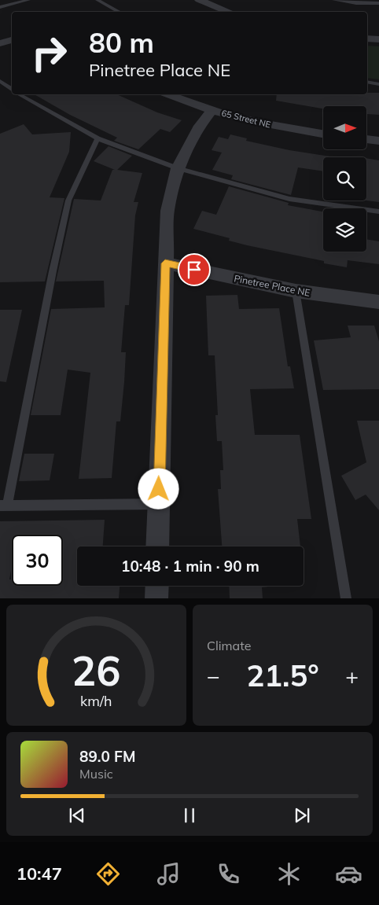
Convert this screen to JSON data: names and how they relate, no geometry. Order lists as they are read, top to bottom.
{
  "streets": {
    "street": ["65 Street NE", "Pinetree Place NE"]
  },
  "north": "right",
  "page": {
    "turn": ["80 m", "Pinetree Place NE"],
    "limit": "30",
    "trip": "10:48 · 1 min · 90 m",
    "tile": "Climate",
    "heat": ["−", "21.5°", "+"],
    "song": ["89.0 FM", "Music"],
    "tabs": "10:47",
    "gauge": ["26", "km/h"]
  }
}
